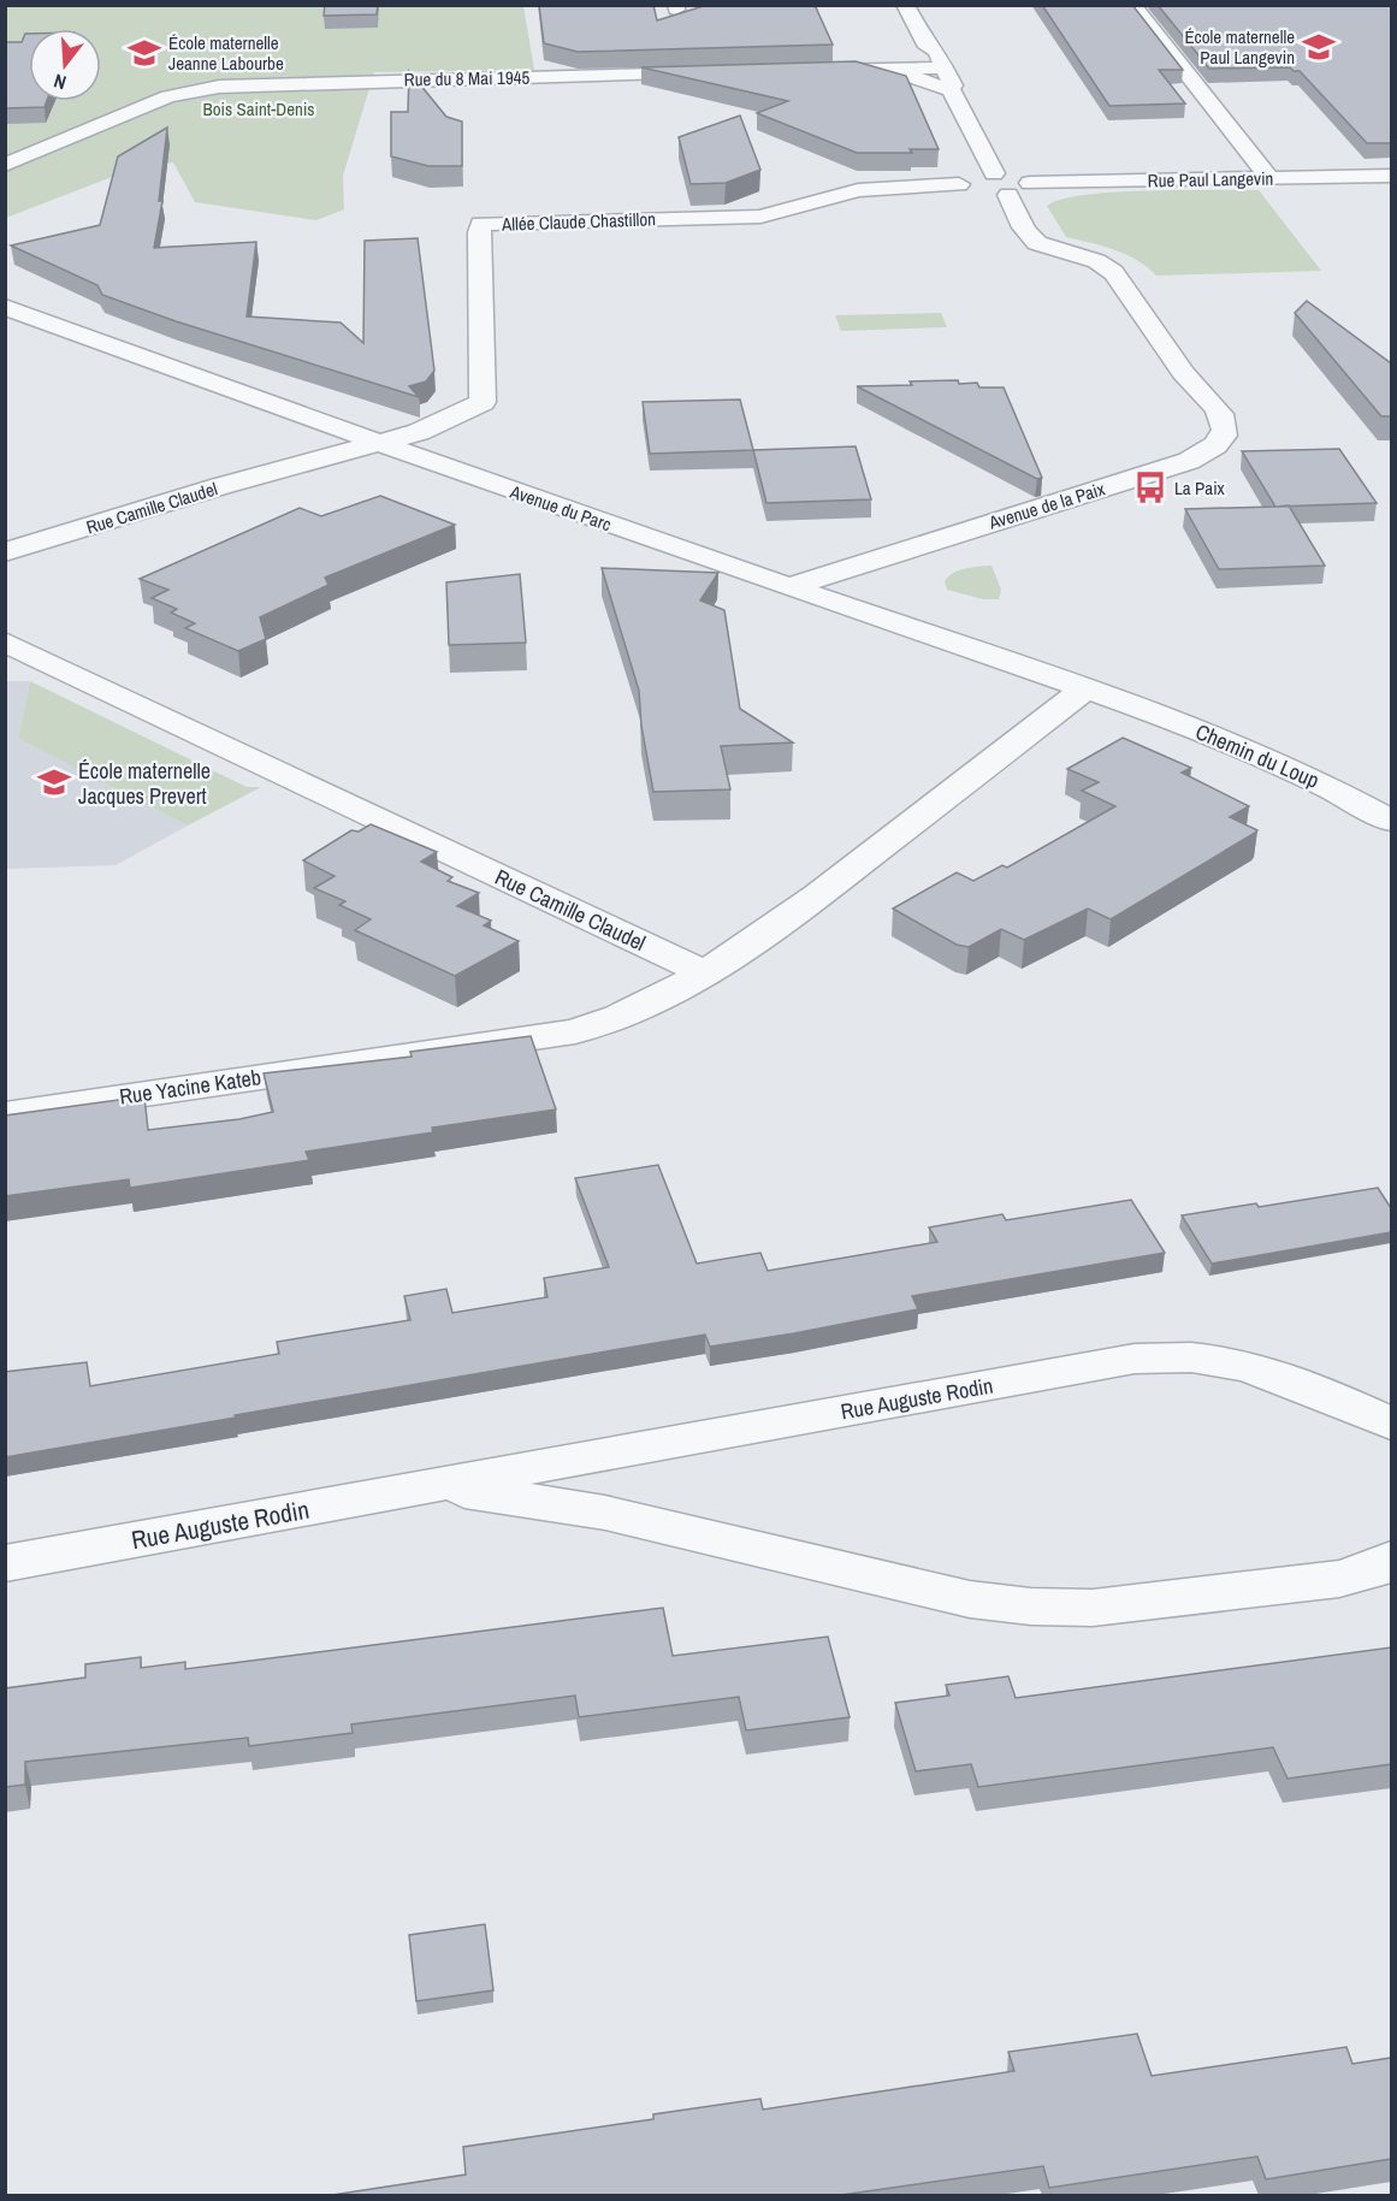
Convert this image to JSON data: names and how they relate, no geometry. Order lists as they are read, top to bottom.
{
  "streets": {
    "street": [
      "Rue du 8 Mai 1945",
      "Rue Paul Langevin",
      "Allée Claude Chastillon",
      "Avenue de la Paix",
      "Rue Camille Claudel",
      "Avenue du Parc",
      "Chemin du Loup",
      "Rue Yacine Kateb",
      "Rue Auguste Rodin"
    ]
  },
  "crossings": [
    ["Allée Claude Chastillon", "Rue Camille Claudel"],
    ["Allée Claude Chastillon", "Avenue du Parc"],
    ["Avenue de la Paix", "Avenue du Parc"],
    ["Rue Camille Claudel", "Avenue du Parc"],
    ["Rue Camille Claudel", "Rue Yacine Kateb"],
    ["Avenue du Parc", "Chemin du Loup"]
  ],
  "parks": ["Bois Saint-Denis"],
  "places": {
    "school or university": ["École maternelle Paul Langevin", "École maternelle Jeanne Labourbe", "École maternelle Jacques Prevert"],
    "bus stop": ["La Paix"]
  },
  "north": "bottom"
}
